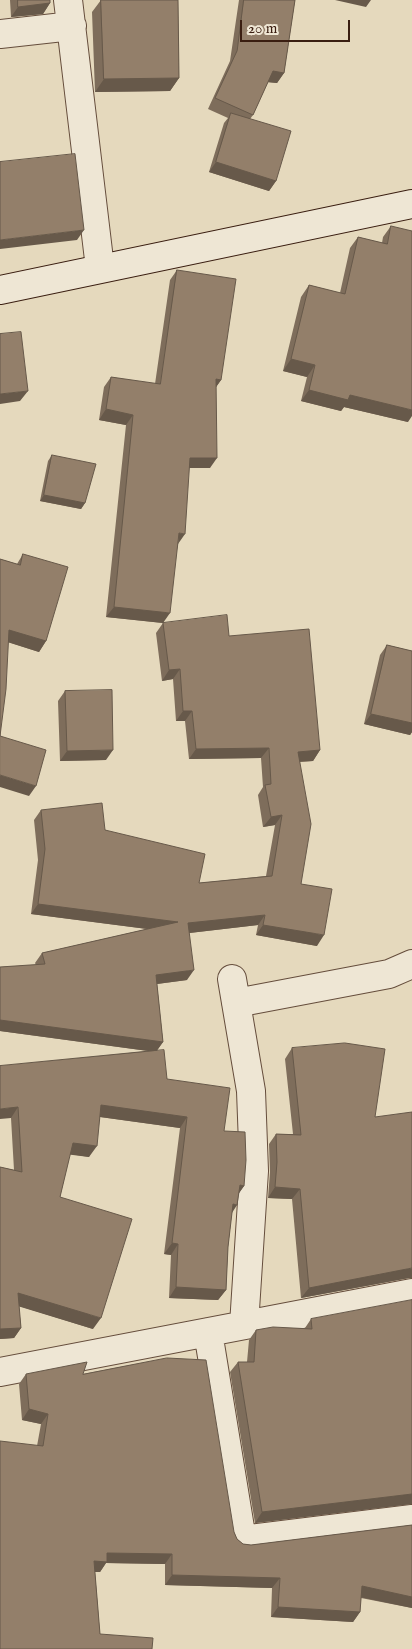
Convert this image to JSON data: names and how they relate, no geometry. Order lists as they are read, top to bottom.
{
  "scale_bar": "20 m"
}
